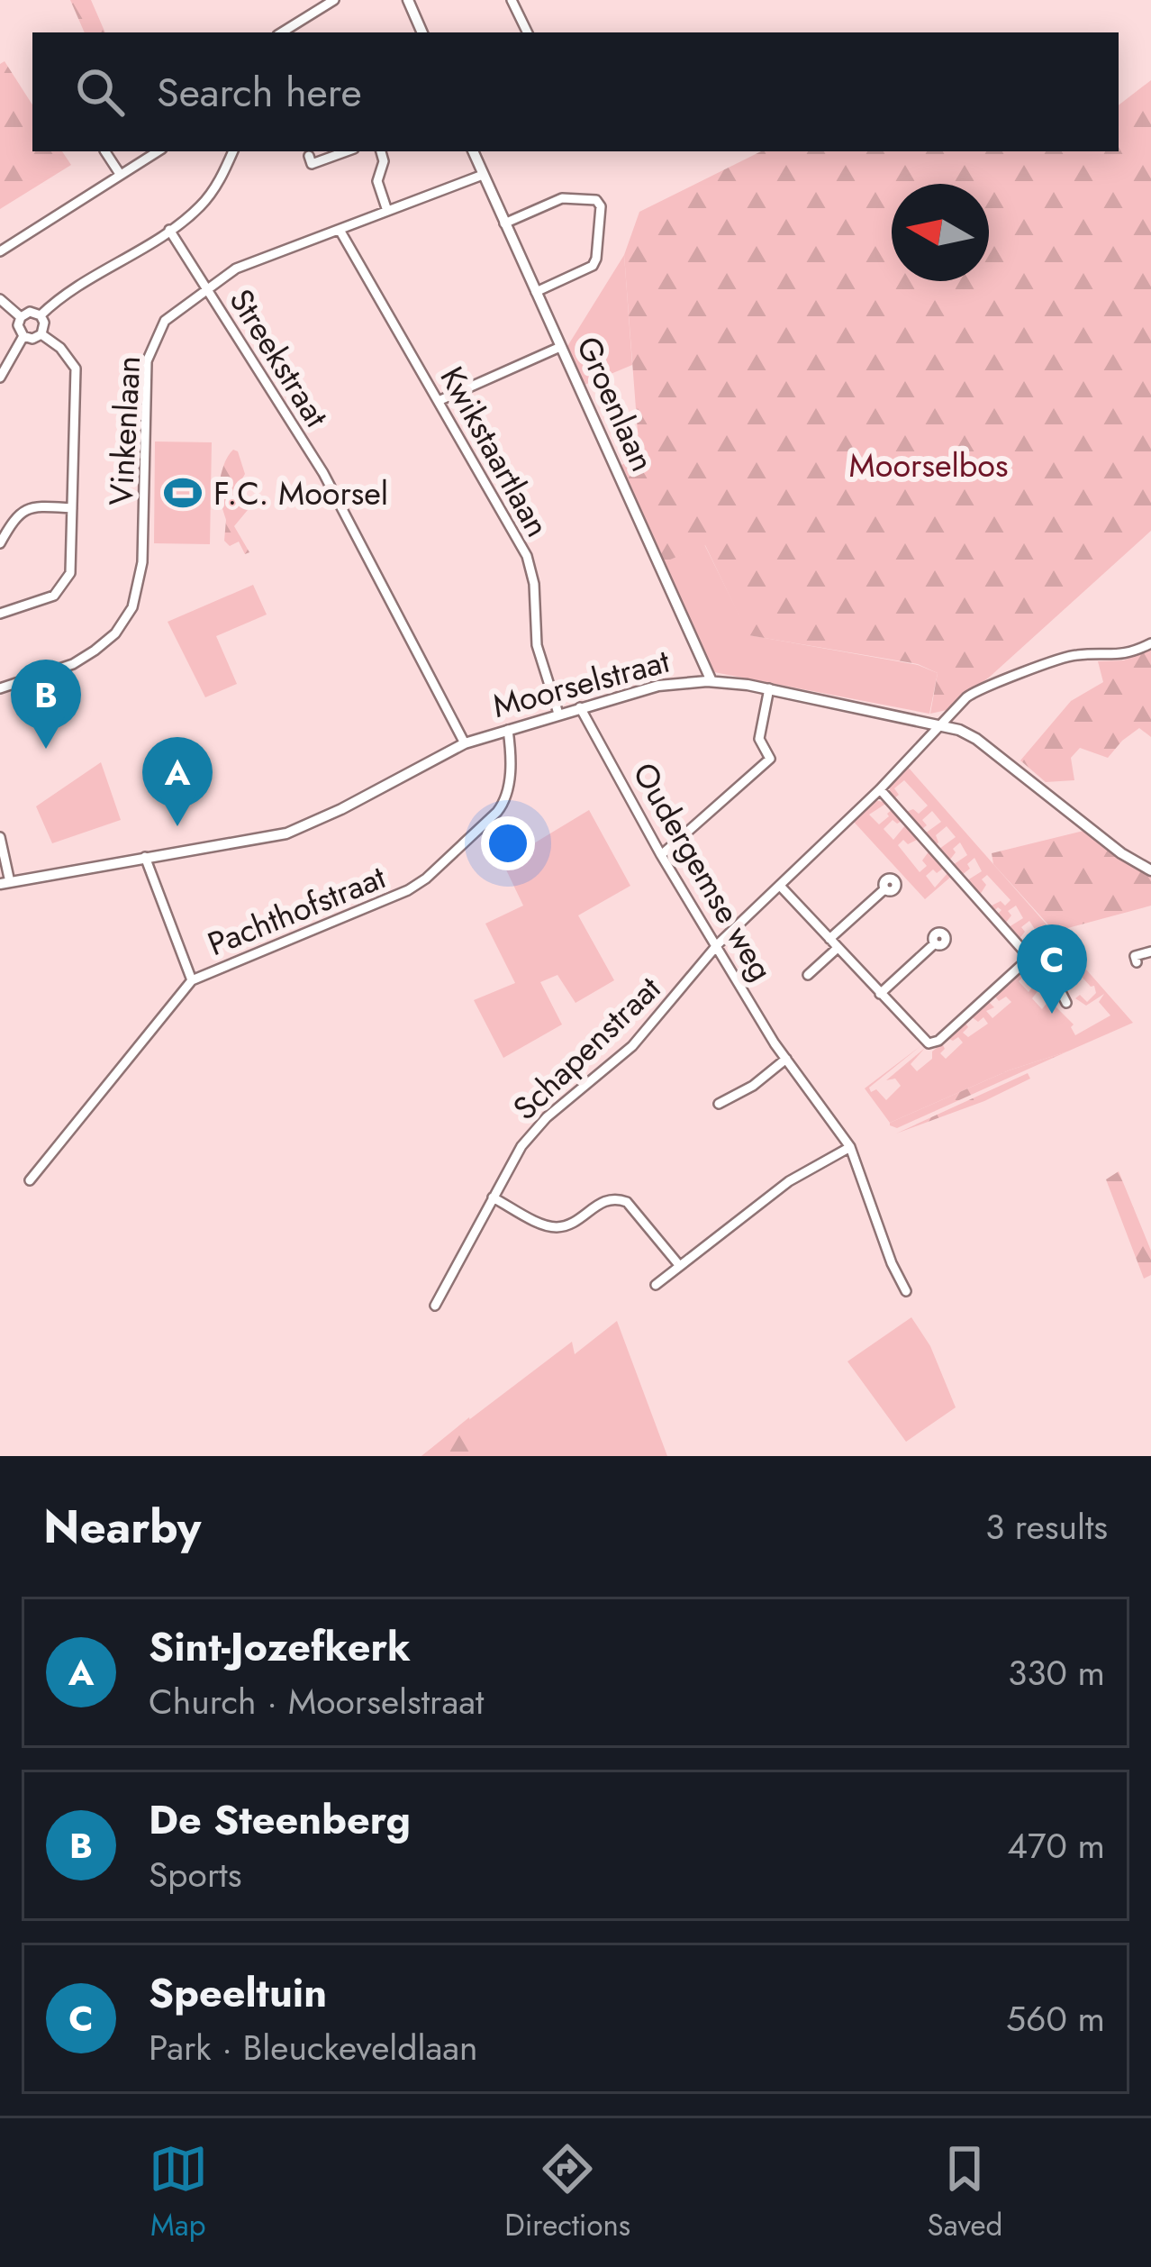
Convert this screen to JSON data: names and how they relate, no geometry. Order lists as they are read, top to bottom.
{
  "streets": {
    "street": [
      "Streekstraat",
      "Groenlaan",
      "Vinkenlaan",
      "Kwikstaartlaan",
      "Moorselstraat",
      "Oudergemse weg",
      "Pachthofstraat",
      "Schapenstraat"
    ]
  },
  "crossings": [
    ["Streekstraat", "Vinkenlaan"],
    ["Streekstraat", "Moorselstraat"],
    ["Groenlaan", "Vinkenlaan"],
    ["Groenlaan", "Moorselstraat"],
    ["Vinkenlaan", "Kwikstaartlaan"],
    ["Kwikstaartlaan", "Moorselstraat"],
    ["Moorselstraat", "Oudergemse weg"],
    ["Moorselstraat", "Pachthofstraat"],
    ["Moorselstraat", "Schapenstraat"],
    ["Oudergemse weg", "Schapenstraat"]
  ],
  "parks": ["Moorselbos"],
  "places": {
    "sports": ["F.C. Moorsel"]
  },
  "north": "left",
  "page": {
    "search": "Search here",
    "pins": ["B", "A", "C"],
    "heading": ["Nearby", "3 results"],
    "list": [
      {
        "mark": "A",
        "name": "Sint-Jozefkerk",
        "note": "Church · Moorselstraat",
        "value": "330 m"
      },
      {
        "mark": "B",
        "name": "De Steenberg",
        "note": "Sports",
        "value": "470 m"
      },
      {
        "mark": "C",
        "name": "Speeltuin",
        "note": "Park · Bleuckeveldlaan",
        "value": "560 m"
      }
    ],
    "nav": ["Map", "Directions", "Saved"]
  }
}
